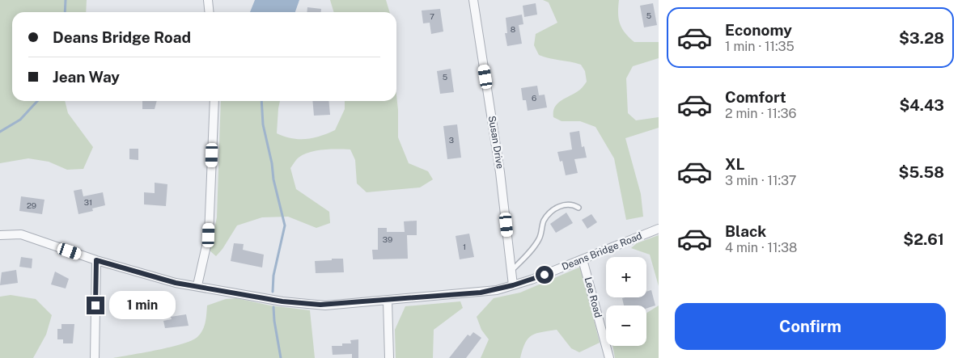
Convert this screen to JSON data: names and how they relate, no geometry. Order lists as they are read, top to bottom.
{
  "streets": {
    "street": ["Susan Drive", "Deans Bridge Road", "Lee Road"]
  },
  "crossings": [
    ["Susan Drive", "Deans Bridge Road"],
    ["Deans Bridge Road", "Lee Road"]
  ],
  "house_numbers": [
    "5",
    "7",
    "8",
    "5",
    "6",
    "3",
    "31",
    "29",
    "39",
    "1"
  ],
  "page": {
    "list": [
      {
        "name": "Economy",
        "note": "1 min · 11:35",
        "value": "$3.28"
      },
      {
        "name": "Comfort",
        "note": "2 min · 11:36",
        "value": "$4.43"
      },
      {
        "name": "XL",
        "note": "3 min · 11:37",
        "value": "$5.58"
      },
      {
        "name": "Black",
        "note": "4 min · 11:38",
        "value": "$2.61"
      }
    ],
    "banner": ["Deans Bridge Road", "Jean Way"],
    "map_buttons": ["+", "−"],
    "bubble": "1 min",
    "buttons": "Confirm"
  }
}
